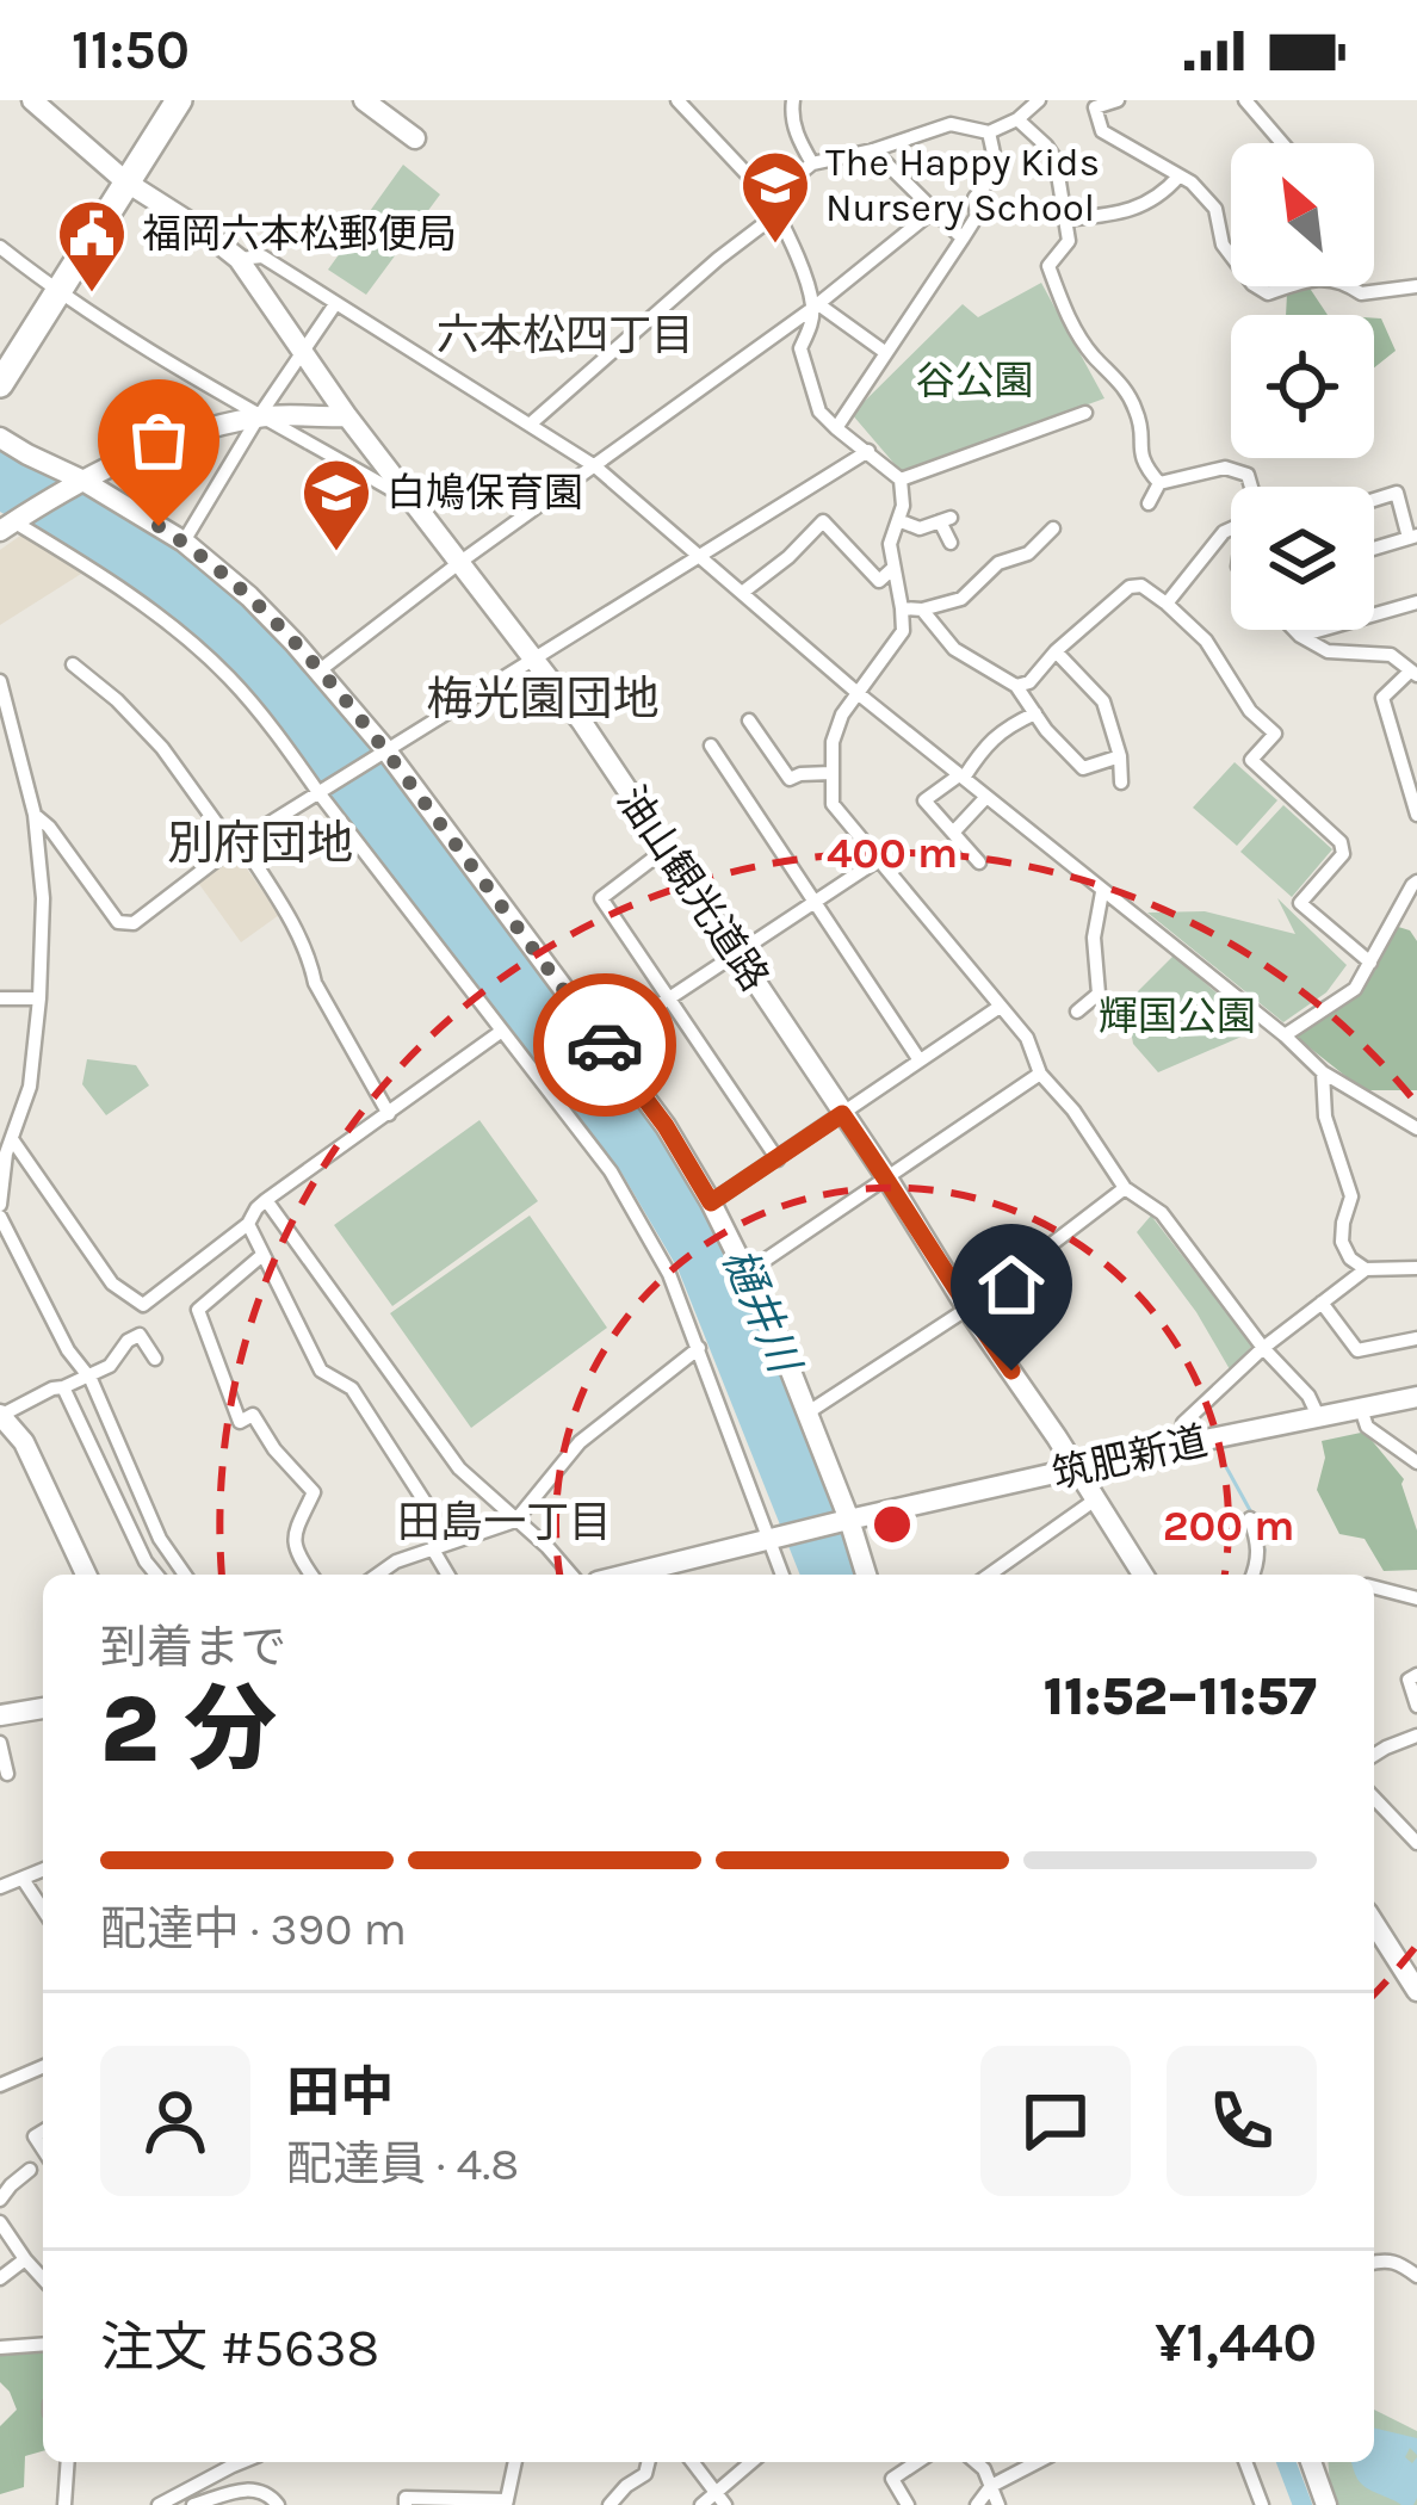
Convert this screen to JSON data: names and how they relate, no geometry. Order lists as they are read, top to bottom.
{
  "streets": {
    "street": ["油山観光道路", "筑肥新道"]
  },
  "crossings": [
    ["油山観光道路", "筑肥新道"]
  ],
  "districts": [
    "六本松四丁目",
    "梅光園団地",
    "別府団地",
    "田島一丁目"
  ],
  "water": ["樋井川"],
  "parks": ["谷公園", "輝国公園"],
  "places": {
    "school or university": ["The Happy Kids Nursery School", "白鳩保育園"],
    "public building": ["福岡六本松郵便局"]
  },
  "north": "top left",
  "page": {
    "status": "11:50",
    "heading": ["2 分", "到着まで", "11:52–11:57"],
    "panel": [
      "田中",
      "配達員 · 4.8",
      "注文 #5638",
      "¥1,440"
    ],
    "bar": "配達中 · 390 m"
  },
  "rings": ["400 m", "200 m"]
}
